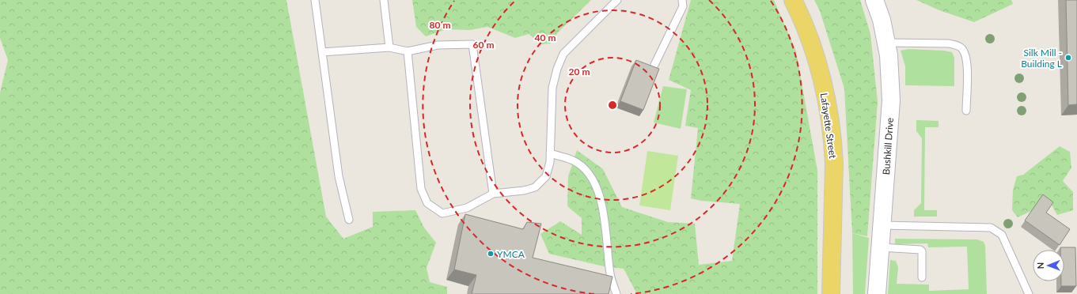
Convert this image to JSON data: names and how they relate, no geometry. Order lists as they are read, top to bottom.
{
  "streets": {
    "main road": ["Lafayette Street"],
    "street": ["Bushkill Drive"]
  },
  "places": ["Silk Mill - Building L", "YMCA"],
  "north": "left",
  "rings": [
    "80 m",
    "40 m",
    "60 m",
    "20 m"
  ]
}
